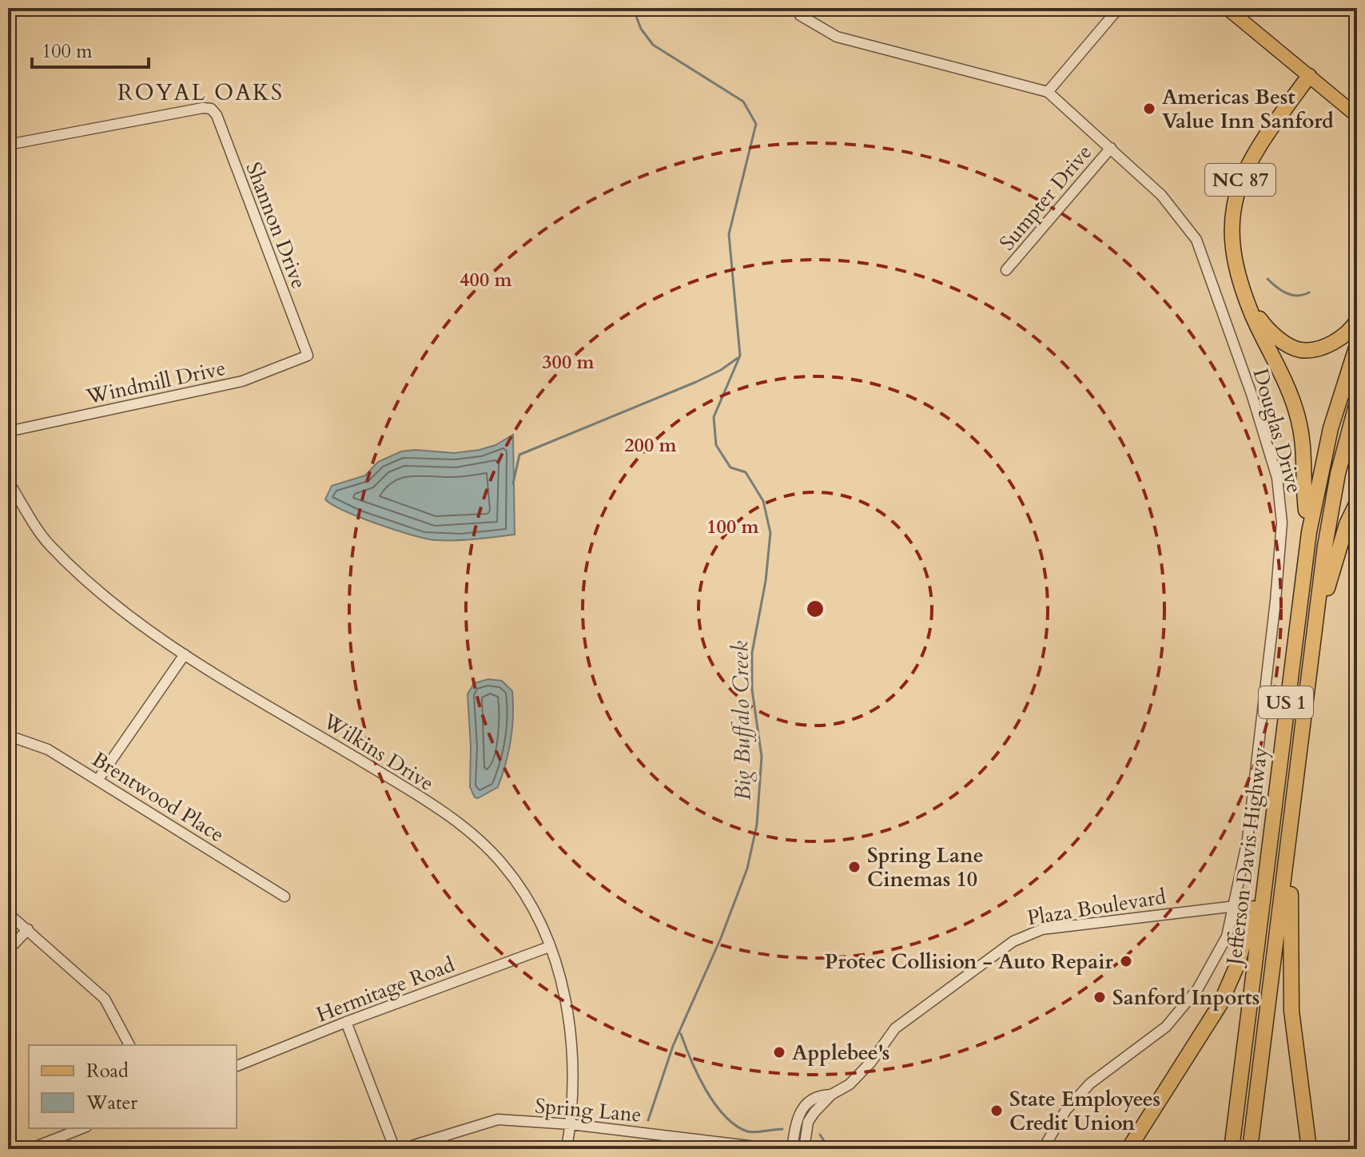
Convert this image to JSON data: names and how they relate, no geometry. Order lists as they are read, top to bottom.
{
  "streets": {
    "highway": ["NC 87", "US 1", "Jefferson Davis Highway"],
    "street": [
      "Sumpter Drive",
      "Shannon Drive",
      "Windmill Drive",
      "Douglas Drive",
      "Wilkins Drive",
      "Brentwood Place",
      "Plaza Boulevard",
      "Hermitage Road",
      "Spring Lane"
    ]
  },
  "crossings": [
    ["Sumpter Drive", "Douglas Drive"],
    ["Shannon Drive", "Windmill Drive"],
    ["Douglas Drive", "Plaza Boulevard"],
    ["Wilkins Drive", "Hermitage Road"],
    ["Wilkins Drive", "Spring Lane"]
  ],
  "districts": ["ROYAL OAKS"],
  "water": ["Big Buffalo Creek"],
  "places": [
    "Americas Best Value Inn Sanford",
    "Spring Lane Cinemas 10",
    "Protec Collision - Auto Repair",
    "Sanford Inports",
    "Applebee's",
    "State Employees Credit Union"
  ],
  "legend": ["Road", "Water"],
  "scale_bar": "100 m",
  "rings": [
    "400 m",
    "300 m",
    "200 m",
    "100 m"
  ]
}
